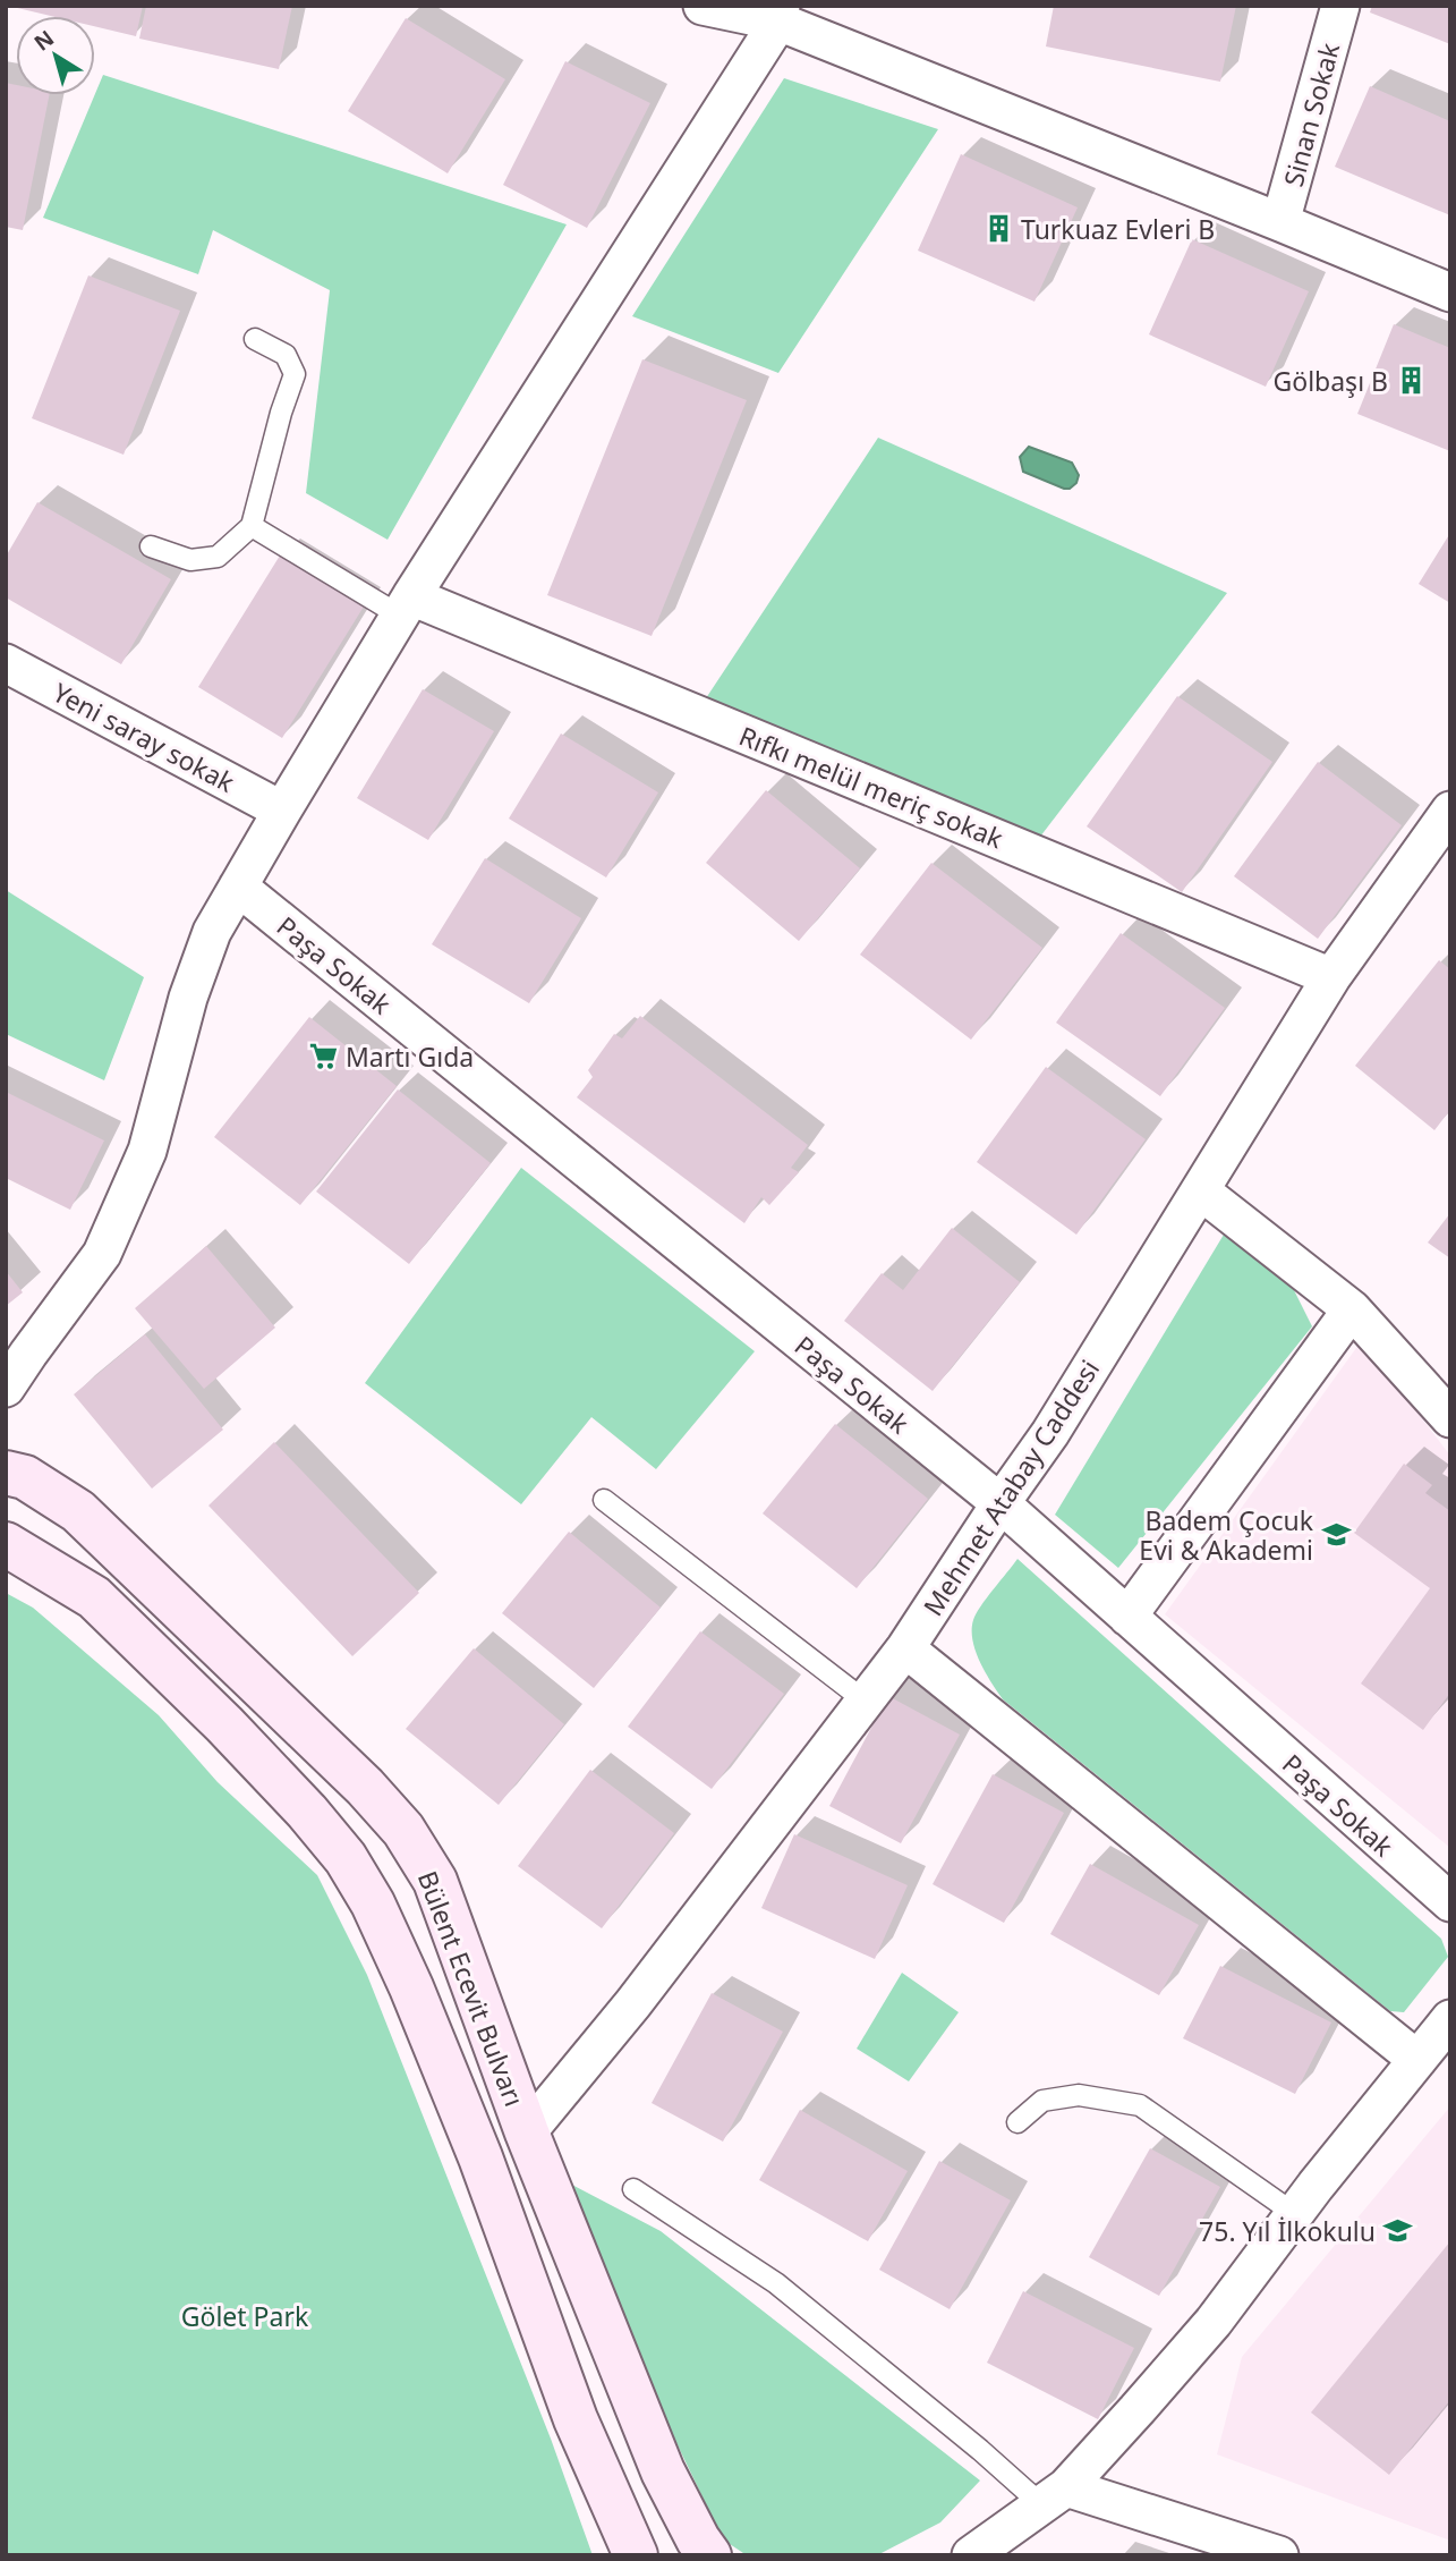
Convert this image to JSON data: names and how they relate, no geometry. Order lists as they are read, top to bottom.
{
  "streets": {
    "main road": ["Bülent Ecevit Bulvarı"],
    "street": [
      "Sinan Sokak",
      "Yeni saray sokak",
      "Rıfkı melül meriç sokak",
      "Paşa Sokak",
      "Mehmet Atabay Caddesi"
    ]
  },
  "crossings": [
    ["Rıfkı melül meriç sokak", "Mehmet Atabay Caddesi"],
    ["Paşa Sokak", "Mehmet Atabay Caddesi"],
    ["Mehmet Atabay Caddesi", "Bülent Ecevit Bulvarı"]
  ],
  "parks": ["Gölet Park"],
  "places": {
    "building": ["Turkuaz Evleri B", "Gölbaşı B"],
    "supermarket": ["Martı Gıda"],
    "school or university": ["Badem Çocuk Evi & Akademi", "75. Yıl İlkokulu"]
  },
  "north": "top left"
}
